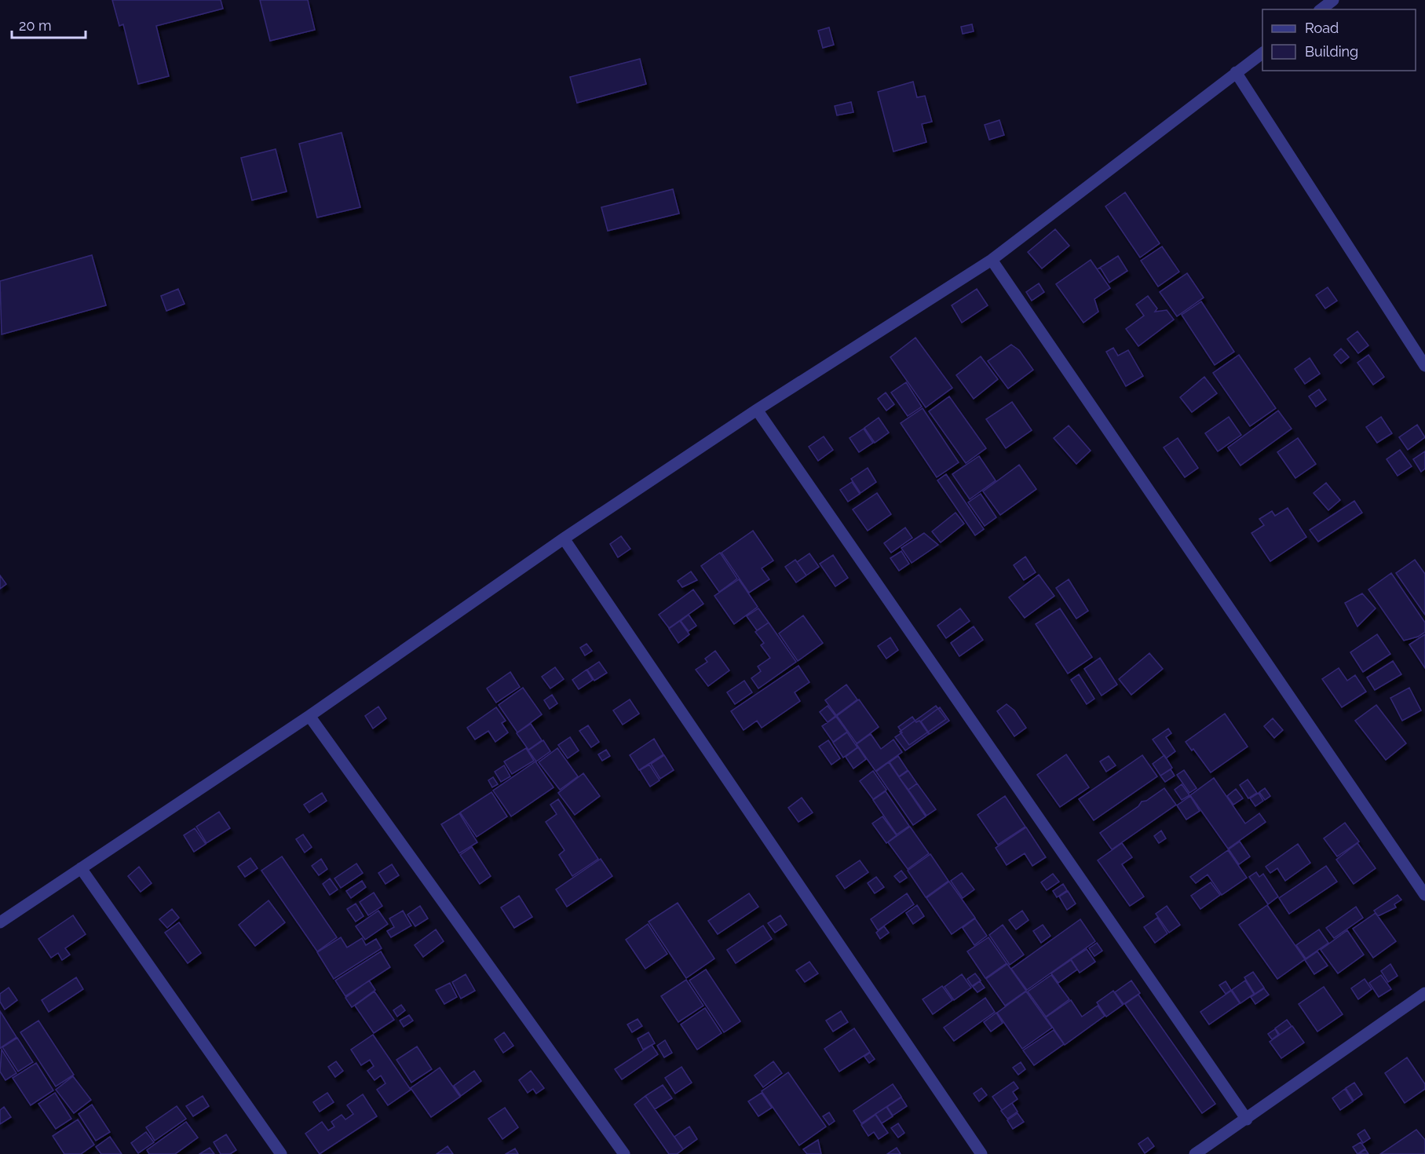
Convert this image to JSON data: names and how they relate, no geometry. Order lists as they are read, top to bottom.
{
  "legend": ["Road", "Building"],
  "scale_bar": "20 m"
}
